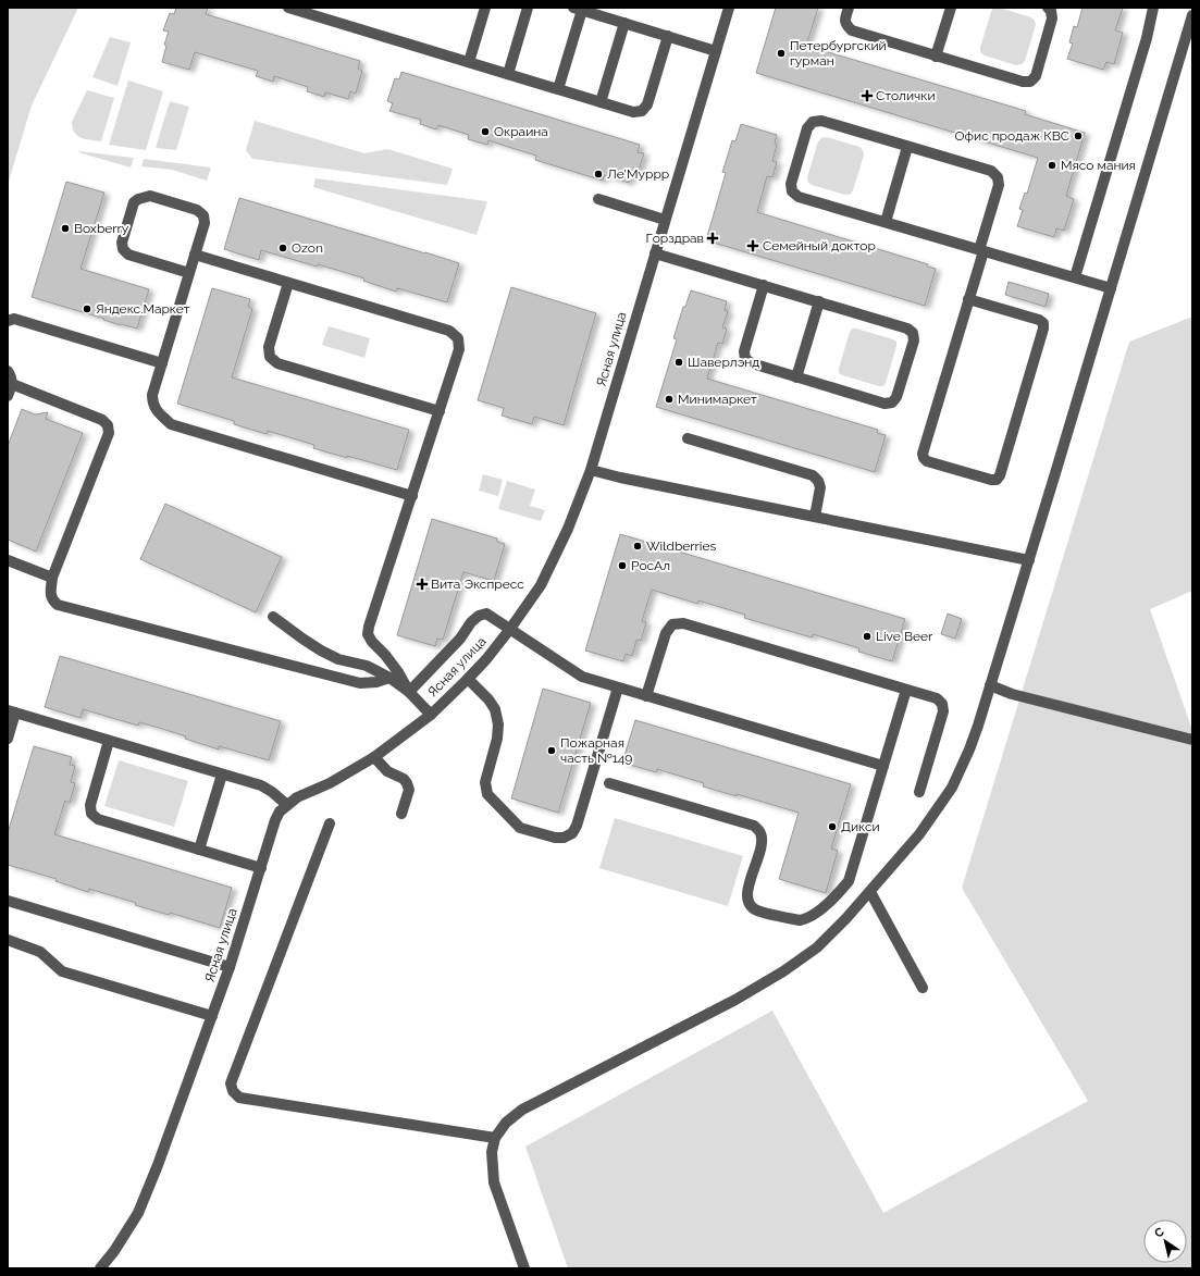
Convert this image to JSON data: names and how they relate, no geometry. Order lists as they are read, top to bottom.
{
  "streets": {
    "street": ["Ясная улица"]
  },
  "places": {
    "other": [
      "Петербургский гурман",
      "Окраина",
      "Офис продаж КВС",
      "Мясо мания",
      "Ле'Муррр",
      "Boxberry",
      "Ozon",
      "Яндекс.Маркет",
      "Шаверлэнд",
      "Минимаркет",
      "Wildberries",
      "РосАл",
      "Live Beer",
      "Пожарная чаcть №149",
      "Дикси"
    ],
    "health": [
      "Столички",
      "Горздрав",
      "Семейный доктор",
      "Вита Экспресс"
    ]
  },
  "north": "top left"
}
